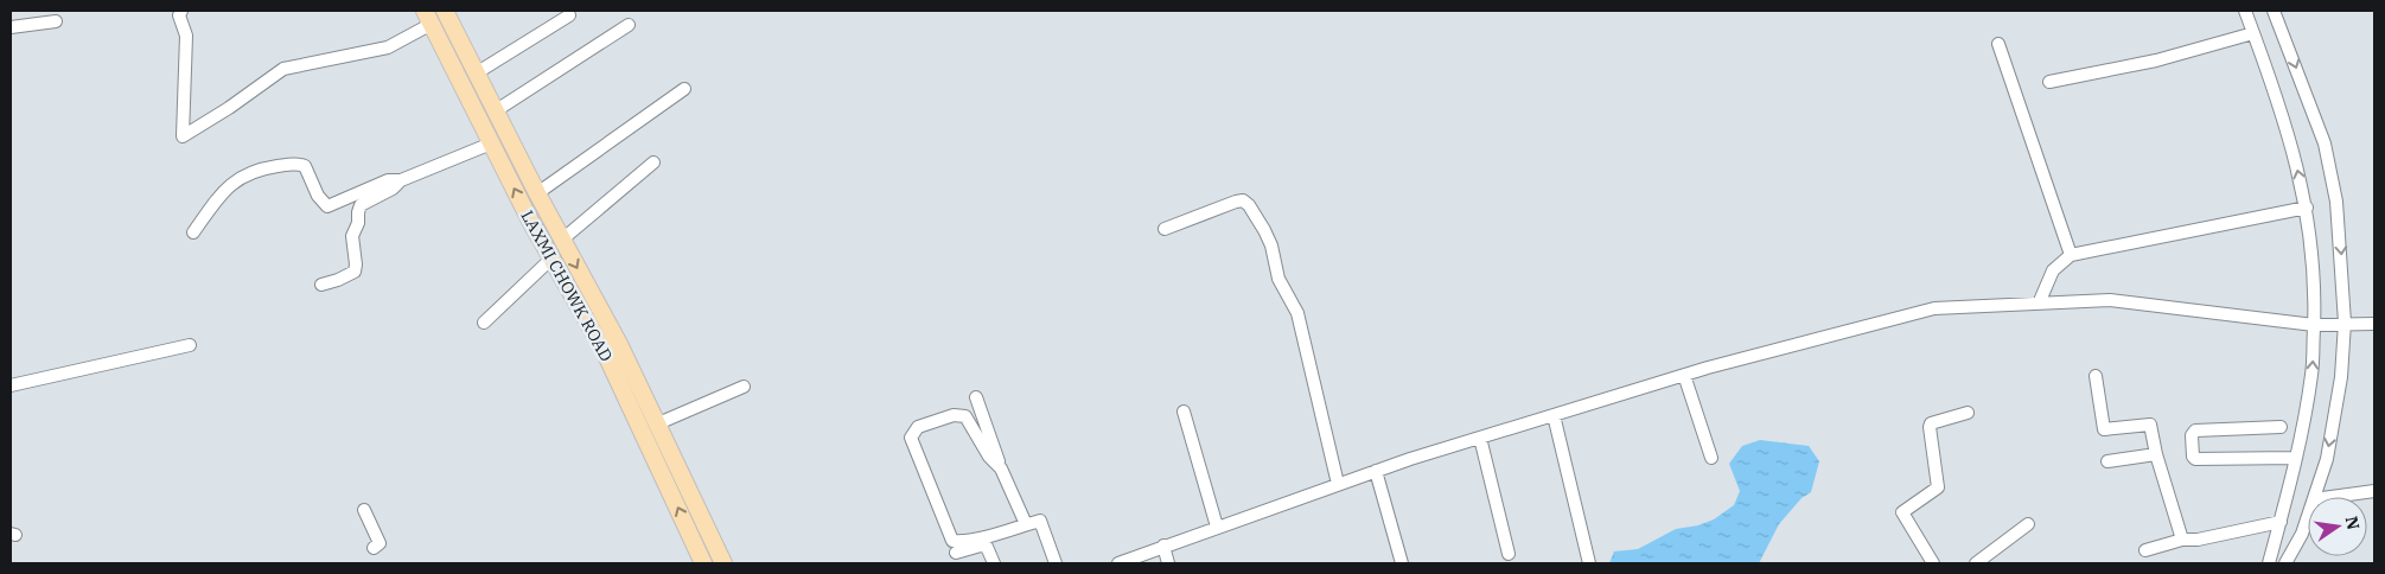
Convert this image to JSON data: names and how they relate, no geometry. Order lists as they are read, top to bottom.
{
  "streets": {
    "main road": ["LAXMI CHOWK ROAD"]
  },
  "north": "right"
}
